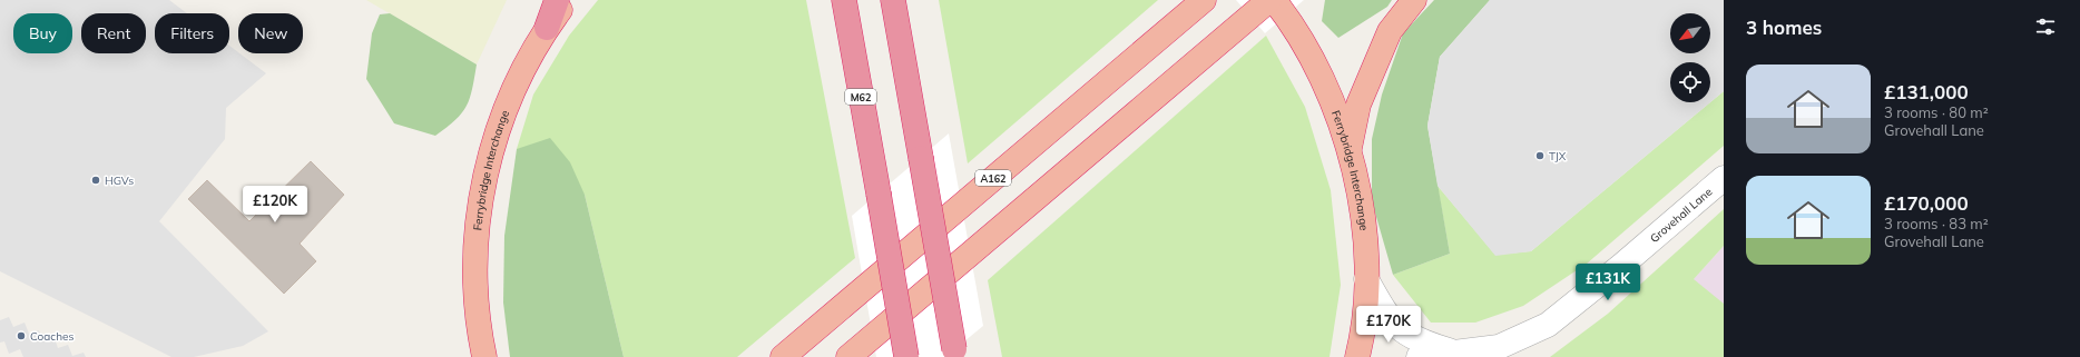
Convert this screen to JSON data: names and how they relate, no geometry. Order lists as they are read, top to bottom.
{
  "streets": {
    "highway": ["M62", "Ferrybridge Interchange", "A162"],
    "street": ["Grovehall Lane"]
  },
  "crossings": [
    ["Ferrybridge Interchange", "Grovehall Lane"]
  ],
  "places": ["TJX", "HGVs", "Coaches"],
  "north": "bottom left",
  "page": {
    "heading": "3 homes",
    "chip": [
      "Buy",
      "Rent",
      "Filters",
      "New"
    ],
    "list": [
      {
        "name": "£131,000",
        "note": "3 rooms · 80 m² · Grovehall Lane"
      },
      {
        "name": "£170,000",
        "note": "3 rooms · 83 m² · Grovehall Lane"
      }
    ],
    "price": ["£120K", "£131K", "£170K"]
  }
}
